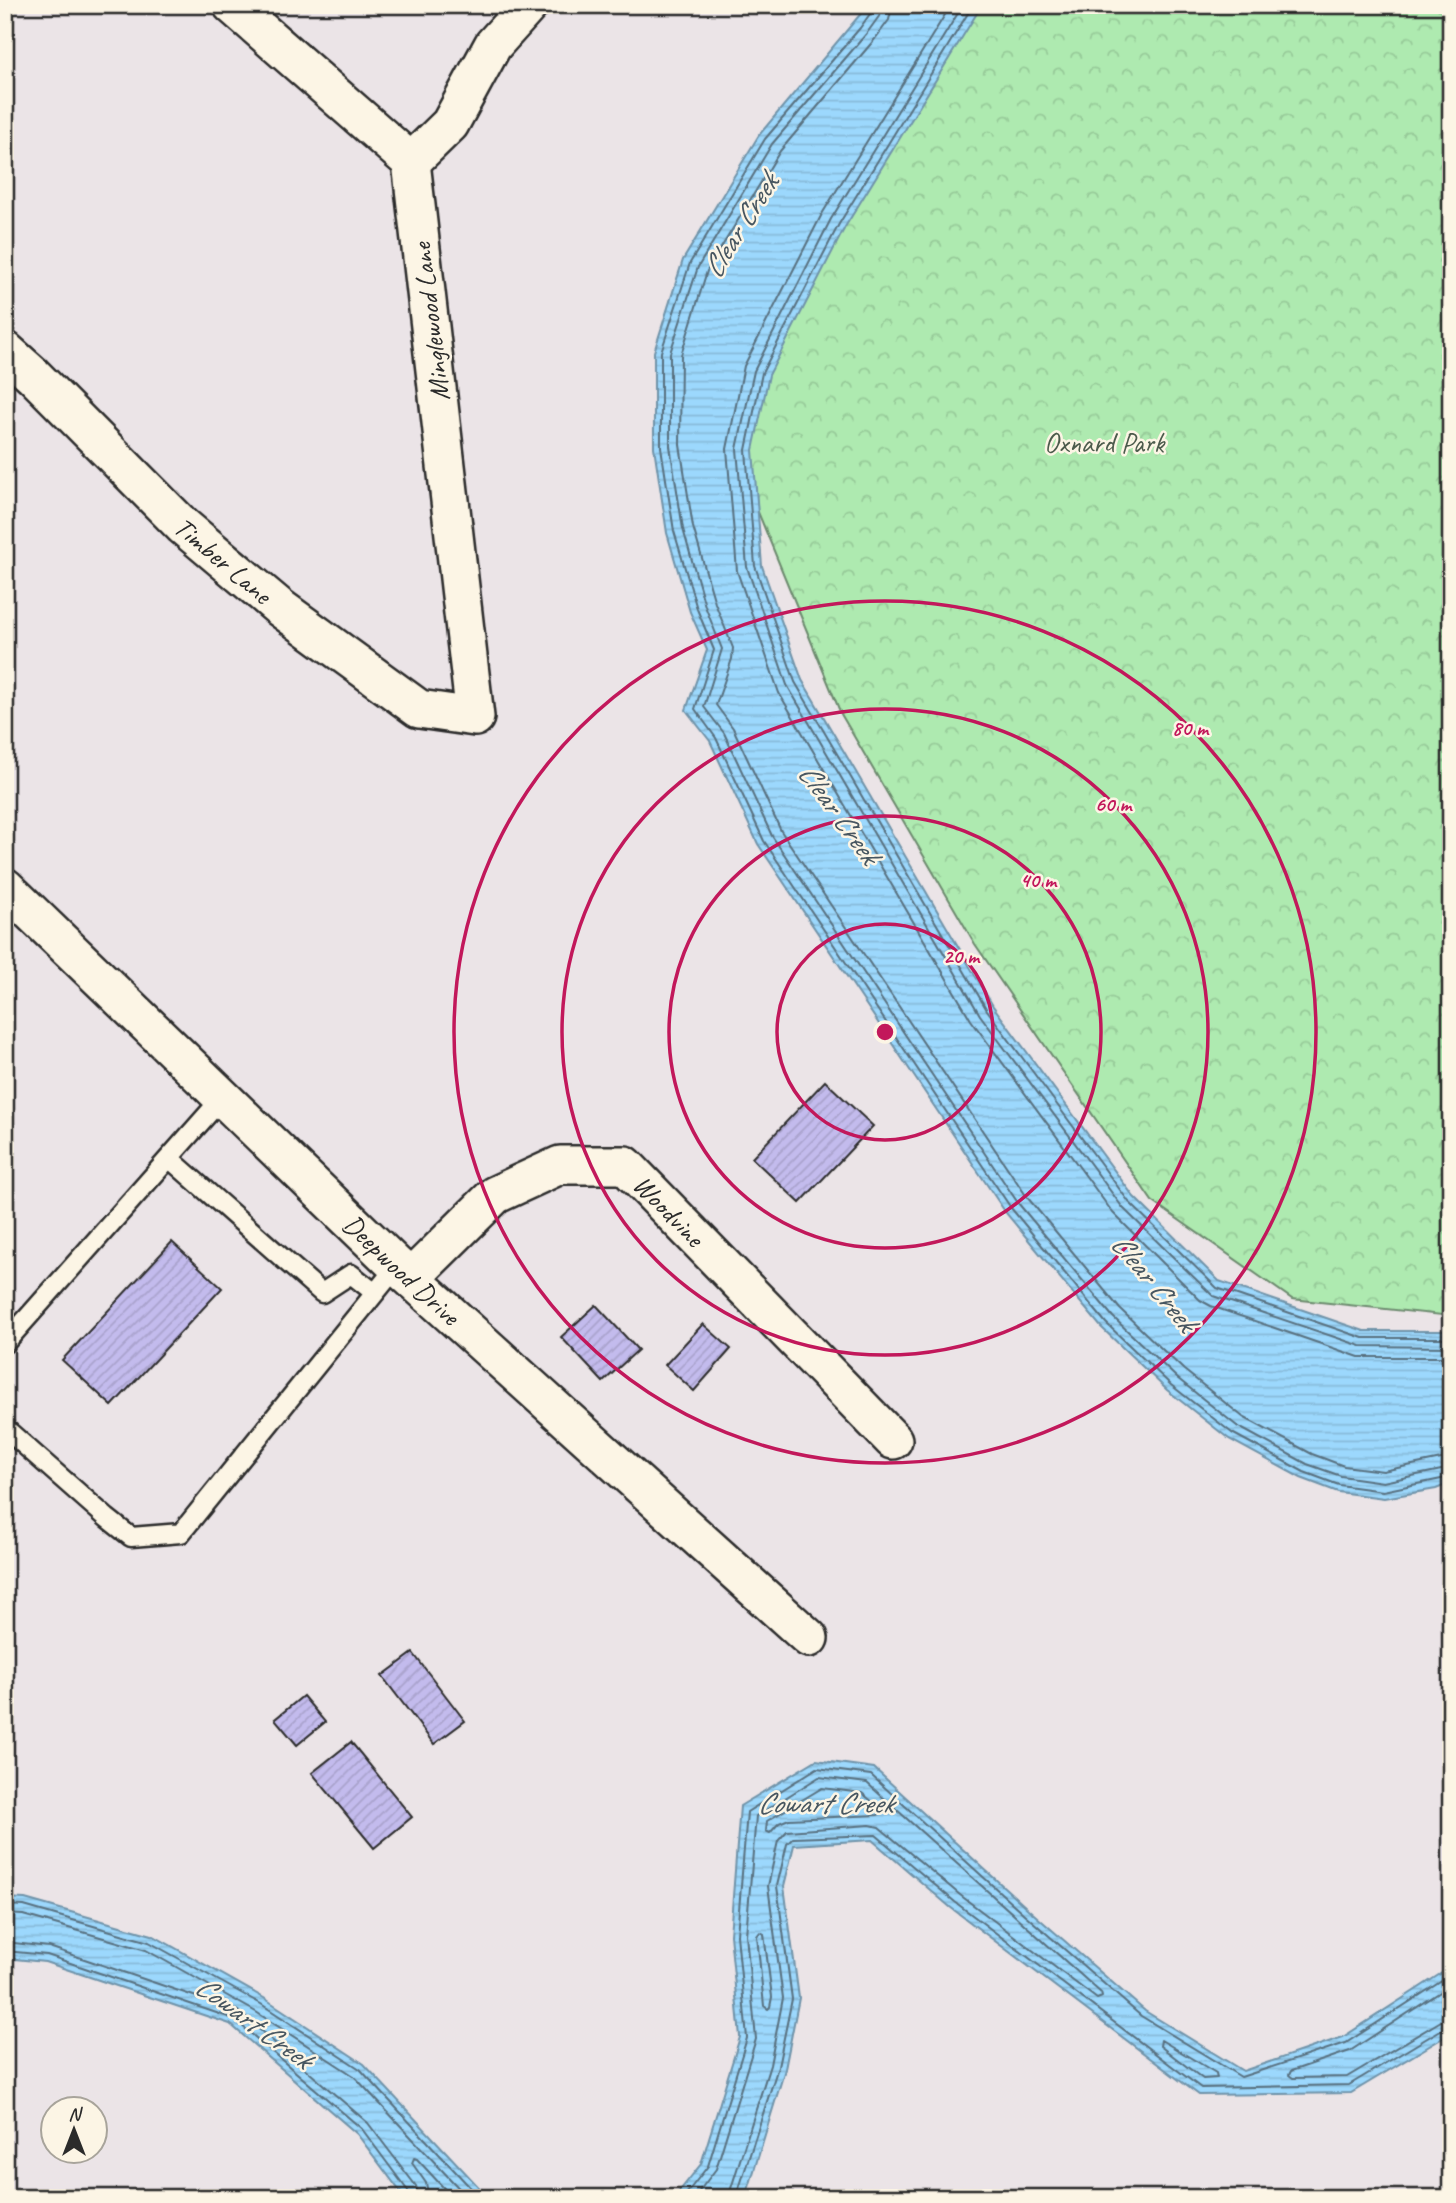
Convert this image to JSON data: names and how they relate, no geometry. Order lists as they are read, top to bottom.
{
  "streets": {
    "street": [
      "Minglewood Lane",
      "Timber Lane",
      "Woodvine",
      "Deepwood Drive"
    ]
  },
  "crossings": [
    ["Minglewood Lane", "Timber Lane"],
    ["Woodvine", "Deepwood Drive"]
  ],
  "water": ["Clear Creek", "Cowart Creek"],
  "parks": ["Oxnard Park"],
  "north": "top",
  "rings": [
    "80 m",
    "60 m",
    "40 m",
    "20 m"
  ]
}
